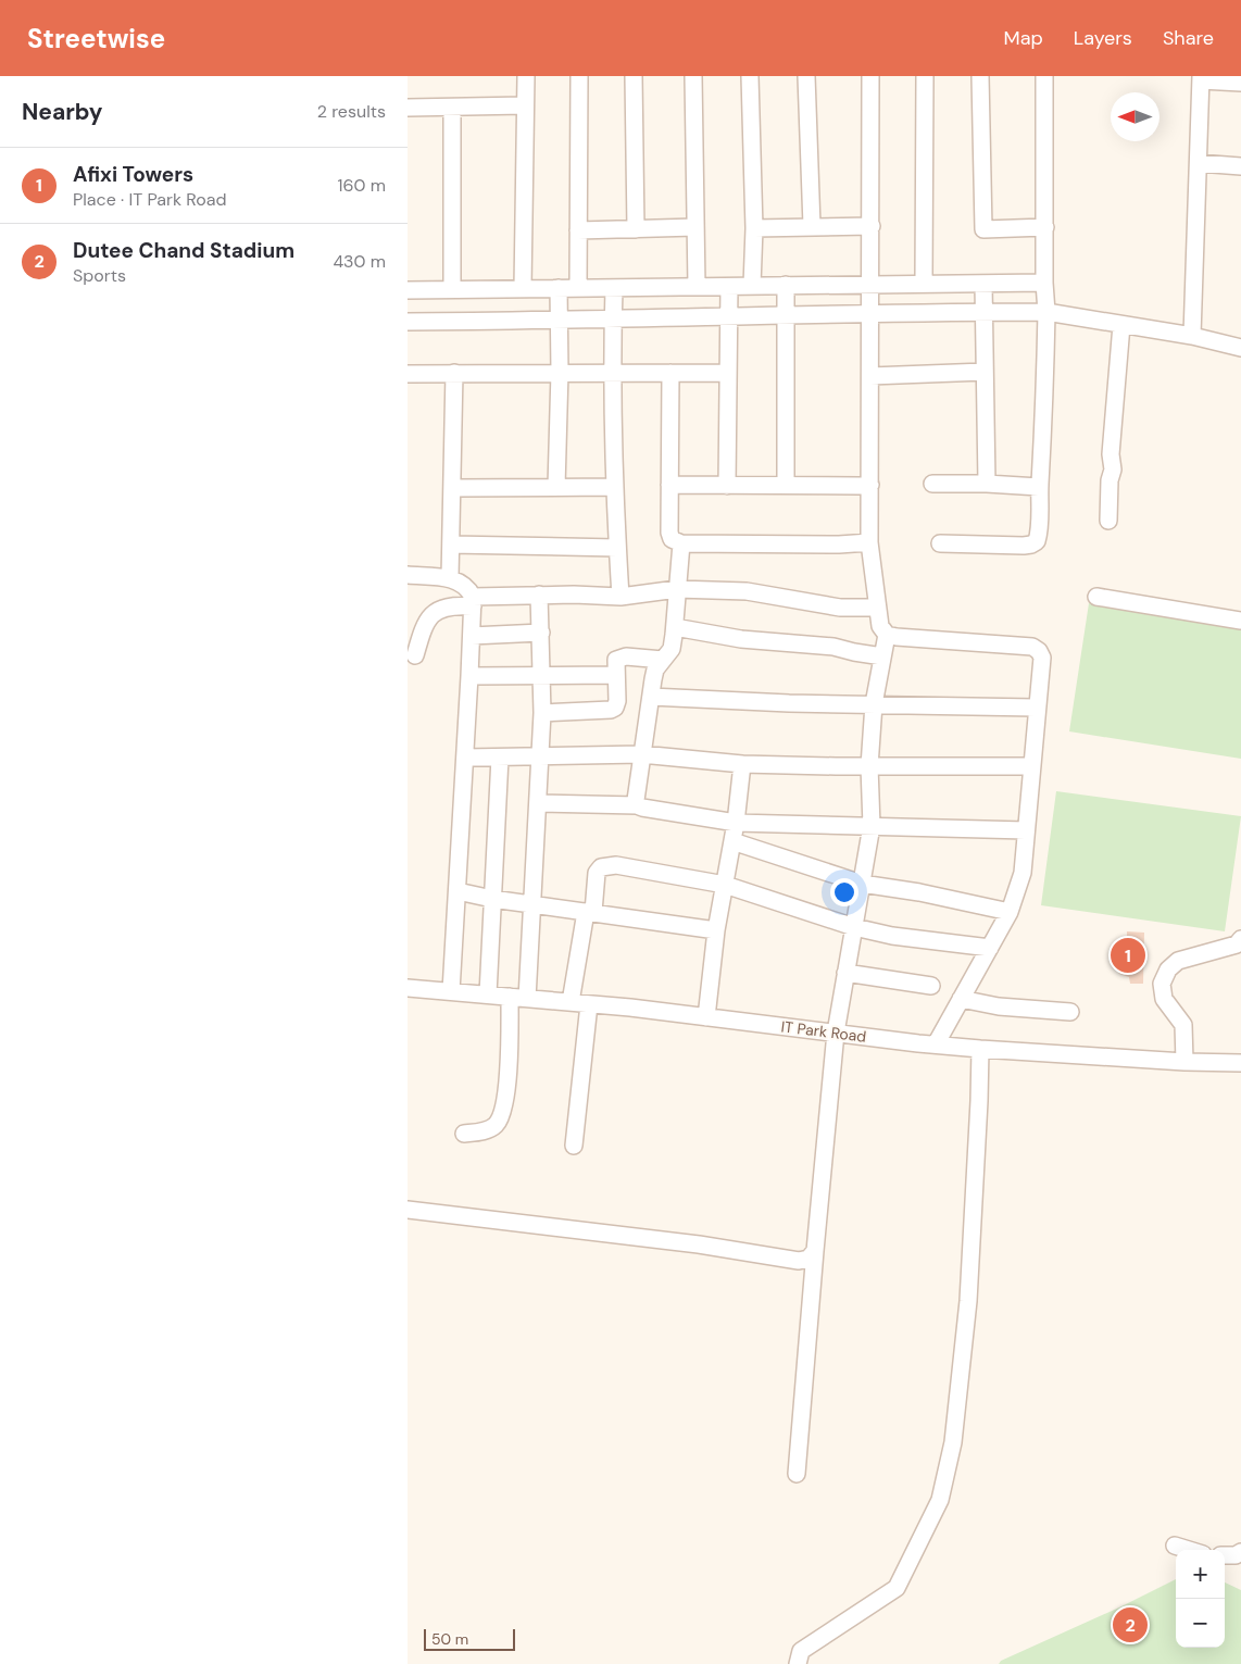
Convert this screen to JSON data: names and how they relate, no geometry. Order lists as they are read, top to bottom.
{
  "streets": {
    "street": ["IT Park Road"]
  },
  "scale_bar": "50 m",
  "north": "left",
  "page": {
    "header": "Streetwise",
    "nav": ["Map", "Layers", "Share"],
    "heading": ["Nearby", "2 results"],
    "list": [
      {
        "mark": "1",
        "name": "Afixi Towers",
        "note": "Place · IT Park Road",
        "value": "160 m"
      },
      {
        "mark": "2",
        "name": "Dutee Chand Stadium",
        "note": "Sports",
        "value": "430 m"
      }
    ],
    "pins": ["1", "2"],
    "map_buttons": ["+", "−"],
    "scale": "50 m"
  }
}
